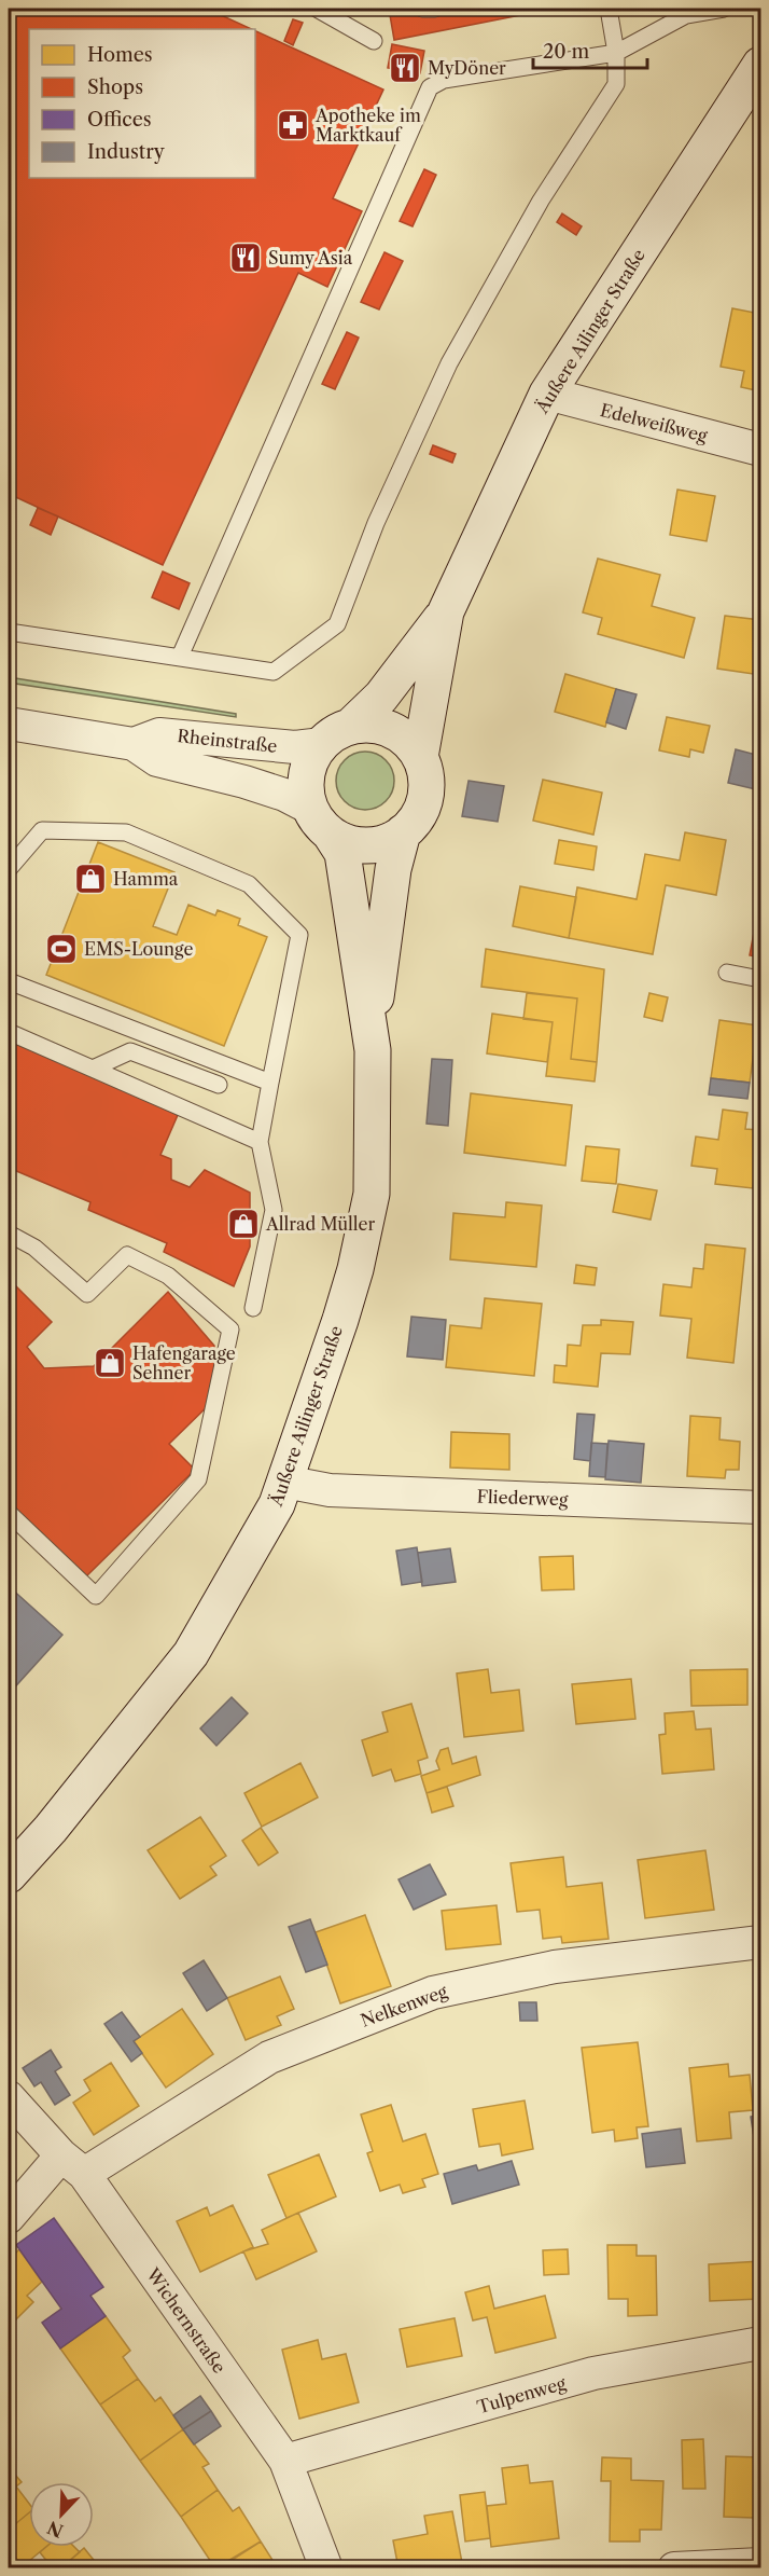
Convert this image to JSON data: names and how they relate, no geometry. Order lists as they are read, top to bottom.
{
  "streets": {
    "main road": ["Äußere Ailinger Straße"],
    "street": [
      "Edelweißweg",
      "Rheinstraße",
      "Fliederweg",
      "Nelkenweg",
      "Wichernstraße",
      "Tulpenweg"
    ]
  },
  "crossings": [
    ["Äußere Ailinger Straße", "Edelweißweg"],
    ["Äußere Ailinger Straße", "Rheinstraße"],
    ["Äußere Ailinger Straße", "Fliederweg"],
    ["Nelkenweg", "Wichernstraße"],
    ["Wichernstraße", "Tulpenweg"]
  ],
  "places": {
    "restaurant": ["MyDöner", "Sumy Asia"],
    "pharmacy": ["Apotheke im Marktkauf"],
    "shop": ["Hamma", "Allrad Müller", "Hafengarage Sehner"],
    "sports": ["EMS-Lounge"]
  },
  "legend": [
    "Homes",
    "Shops",
    "Offices",
    "Industry"
  ],
  "scale_bar": "20 m",
  "north": "bottom left"
}
